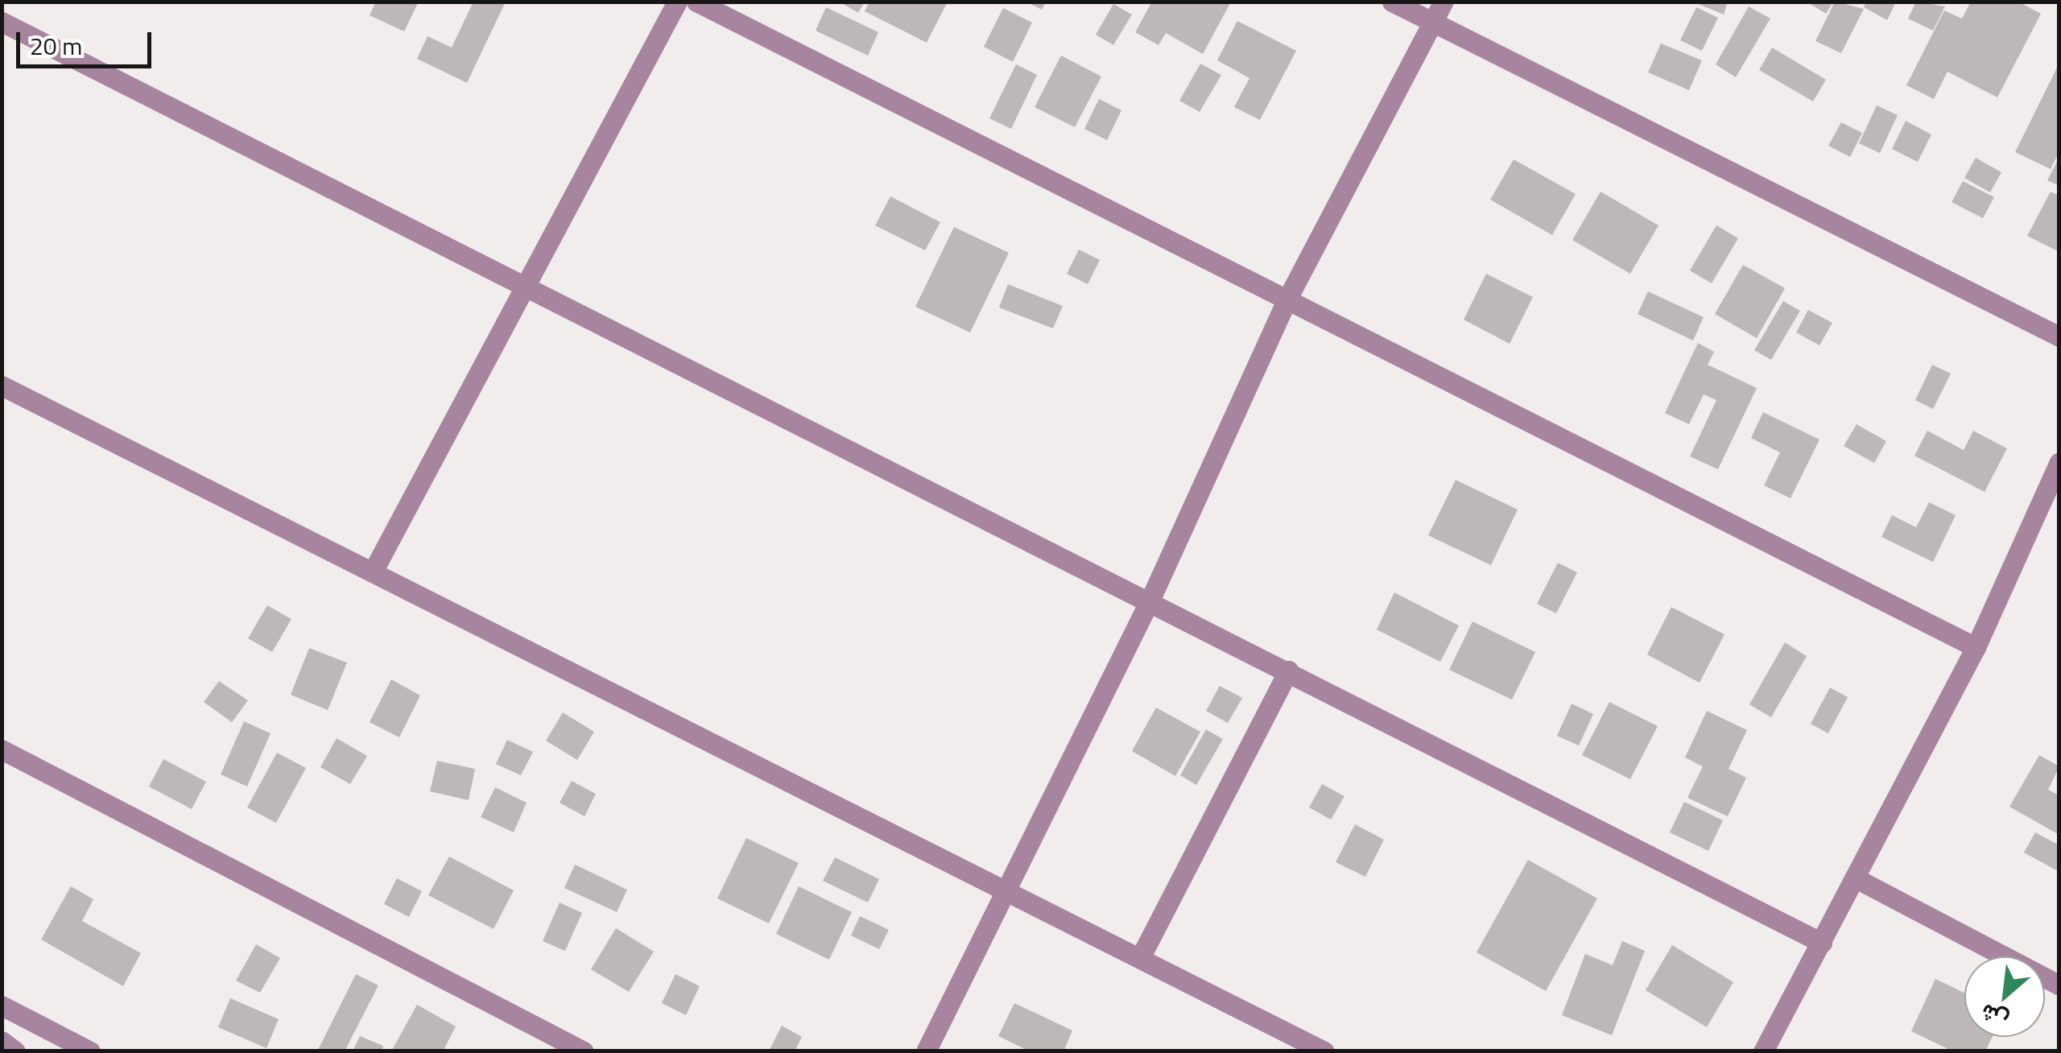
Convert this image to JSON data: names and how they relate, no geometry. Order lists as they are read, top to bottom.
{
  "scale_bar": "20 m",
  "north": "bottom left"
}
